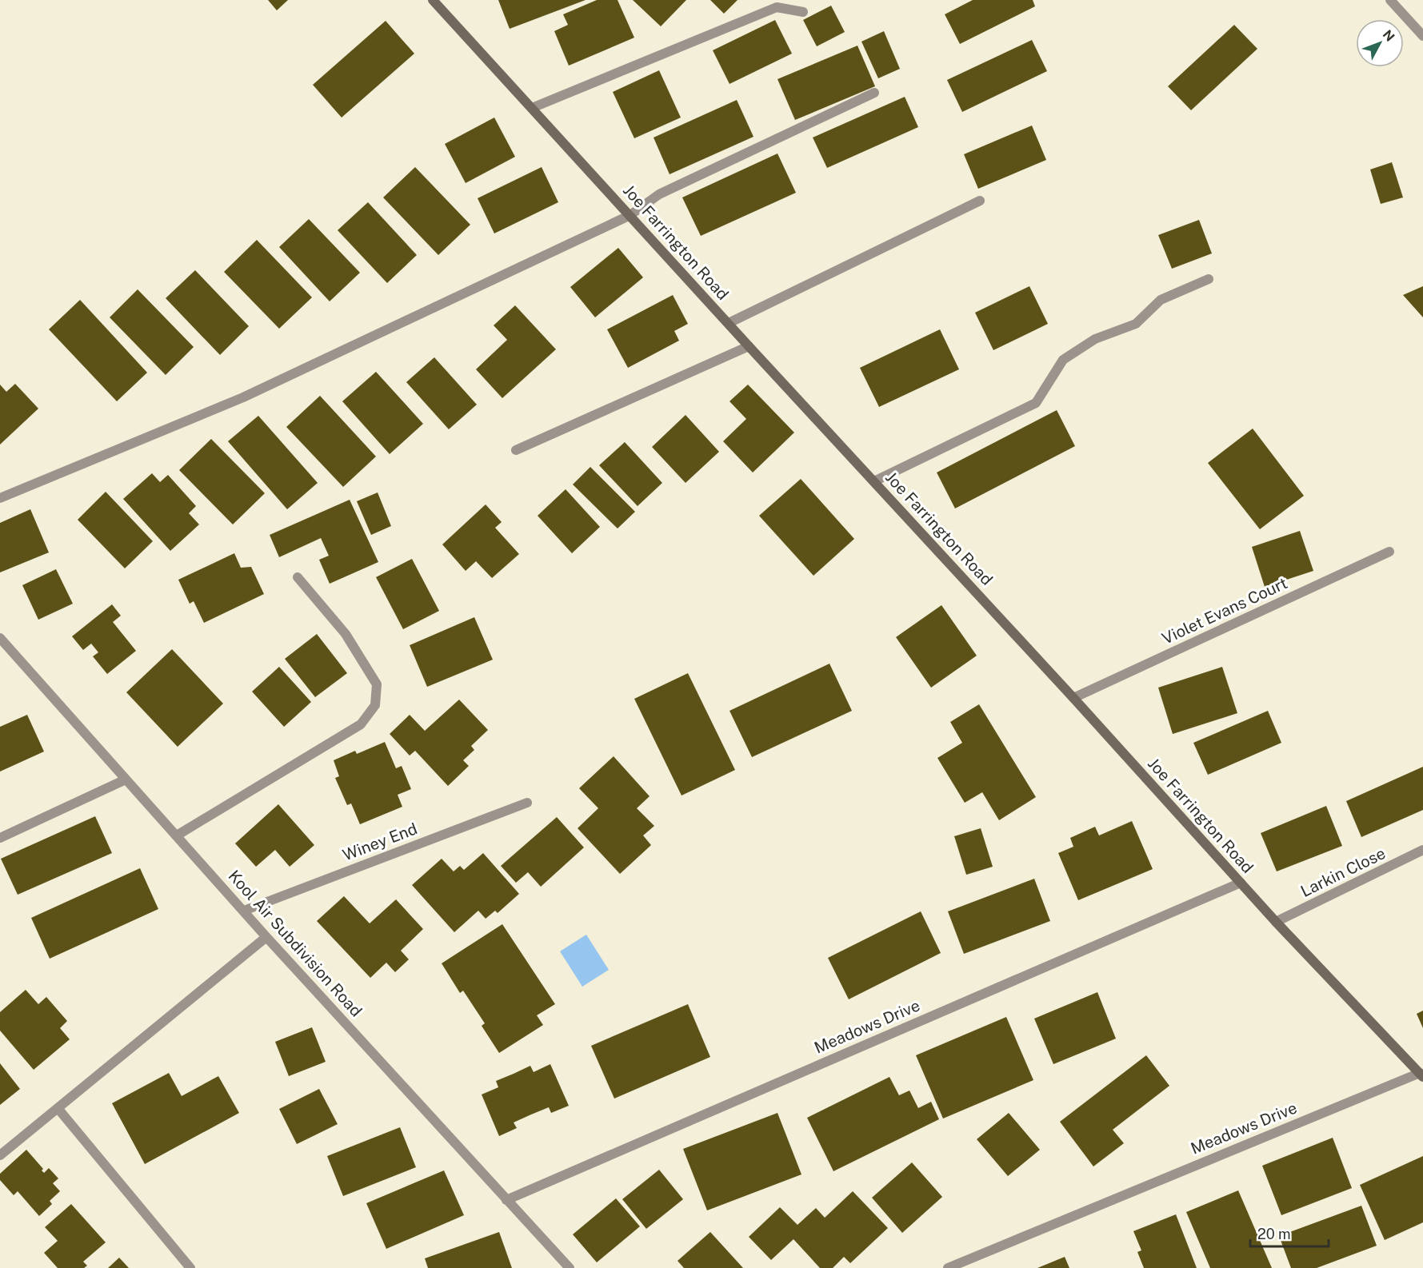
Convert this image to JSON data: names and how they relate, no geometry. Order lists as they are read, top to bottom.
{
  "streets": {
    "main road": ["Joe Farrington Road"],
    "street": [
      "Violet Evans Court",
      "Winey End",
      "Larkin Close",
      "Kool Air Subdivision Road",
      "Meadows Drive"
    ]
  },
  "crossings": [
    ["Joe Farrington Road", "Violet Evans Court"],
    ["Joe Farrington Road", "Larkin Close"],
    ["Joe Farrington Road", "Meadows Drive"],
    ["Winey End", "Kool Air Subdivision Road"],
    ["Kool Air Subdivision Road", "Meadows Drive"]
  ],
  "scale_bar": "20 m",
  "north": "top right"
}
